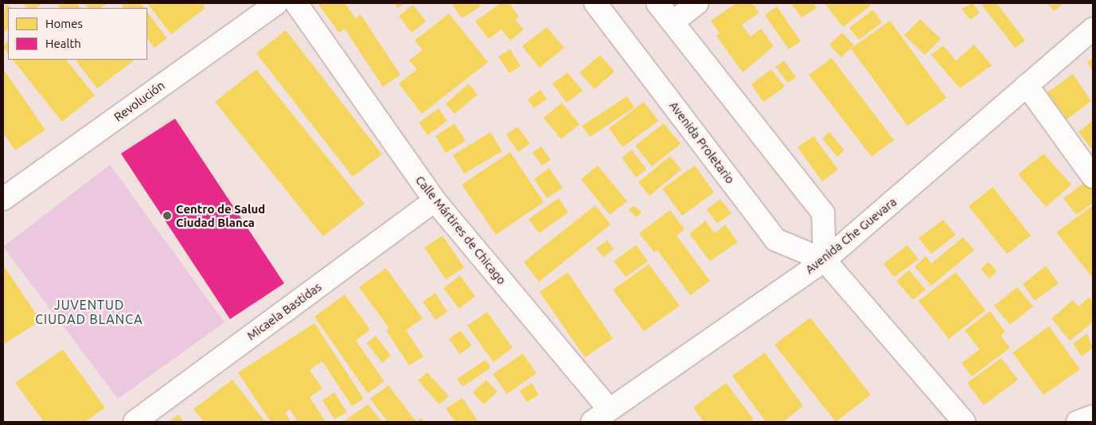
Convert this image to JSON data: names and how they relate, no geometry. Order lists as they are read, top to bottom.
{
  "streets": {
    "street": [
      "Revolución",
      "Avenida Proletario",
      "Calle Mártires de Chicago",
      "Avenida Che Guevara",
      "Micaela Bastidas"
    ]
  },
  "crossings": [
    ["Avenida Proletario", "Avenida Che Guevara"],
    ["Calle Mártires de Chicago", "Avenida Che Guevara"],
    ["Calle Mártires de Chicago", "Micaela Bastidas"]
  ],
  "districts": ["JUVENTUD CIUDAD BLANCA"],
  "places": ["Centro de Salud Ciudad Blanca"],
  "legend": ["Homes", "Health"]
}
